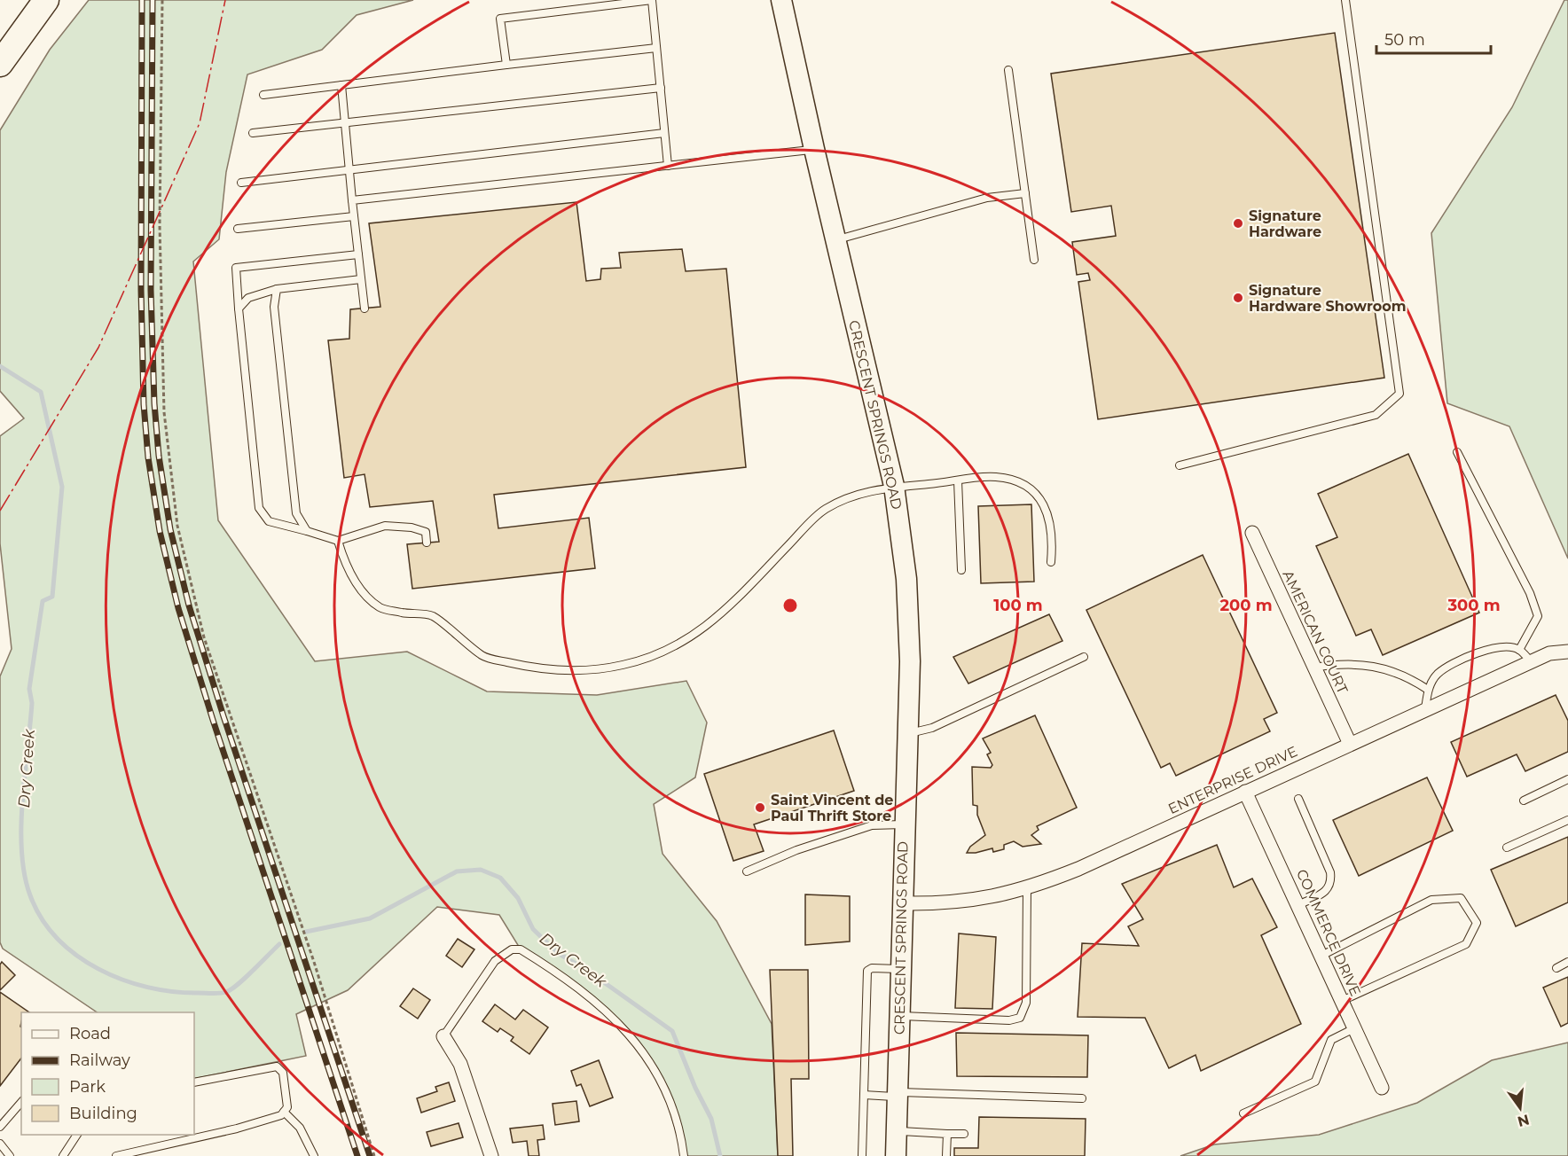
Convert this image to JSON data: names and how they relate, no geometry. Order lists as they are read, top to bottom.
{
  "streets": {
    "main road": ["CRESCENT SPRINGS ROAD"],
    "street": ["AMERICAN COURT", "ENTERPRISE DRIVE", "COMMERCE DRIVE"]
  },
  "crossings": [
    ["CRESCENT SPRINGS ROAD", "ENTERPRISE DRIVE"],
    ["AMERICAN COURT", "ENTERPRISE DRIVE"],
    ["ENTERPRISE DRIVE", "COMMERCE DRIVE"]
  ],
  "water": ["Dry Creek"],
  "places": ["Signature Hardware", "Signature Hardware Showroom", "Saint Vincent de Paul Thrift Store"],
  "legend": [
    "Road",
    "Railway",
    "Park",
    "Building"
  ],
  "scale_bar": "50 m",
  "north": "bottom",
  "rings": ["100 m", "200 m", "300 m"]
}
